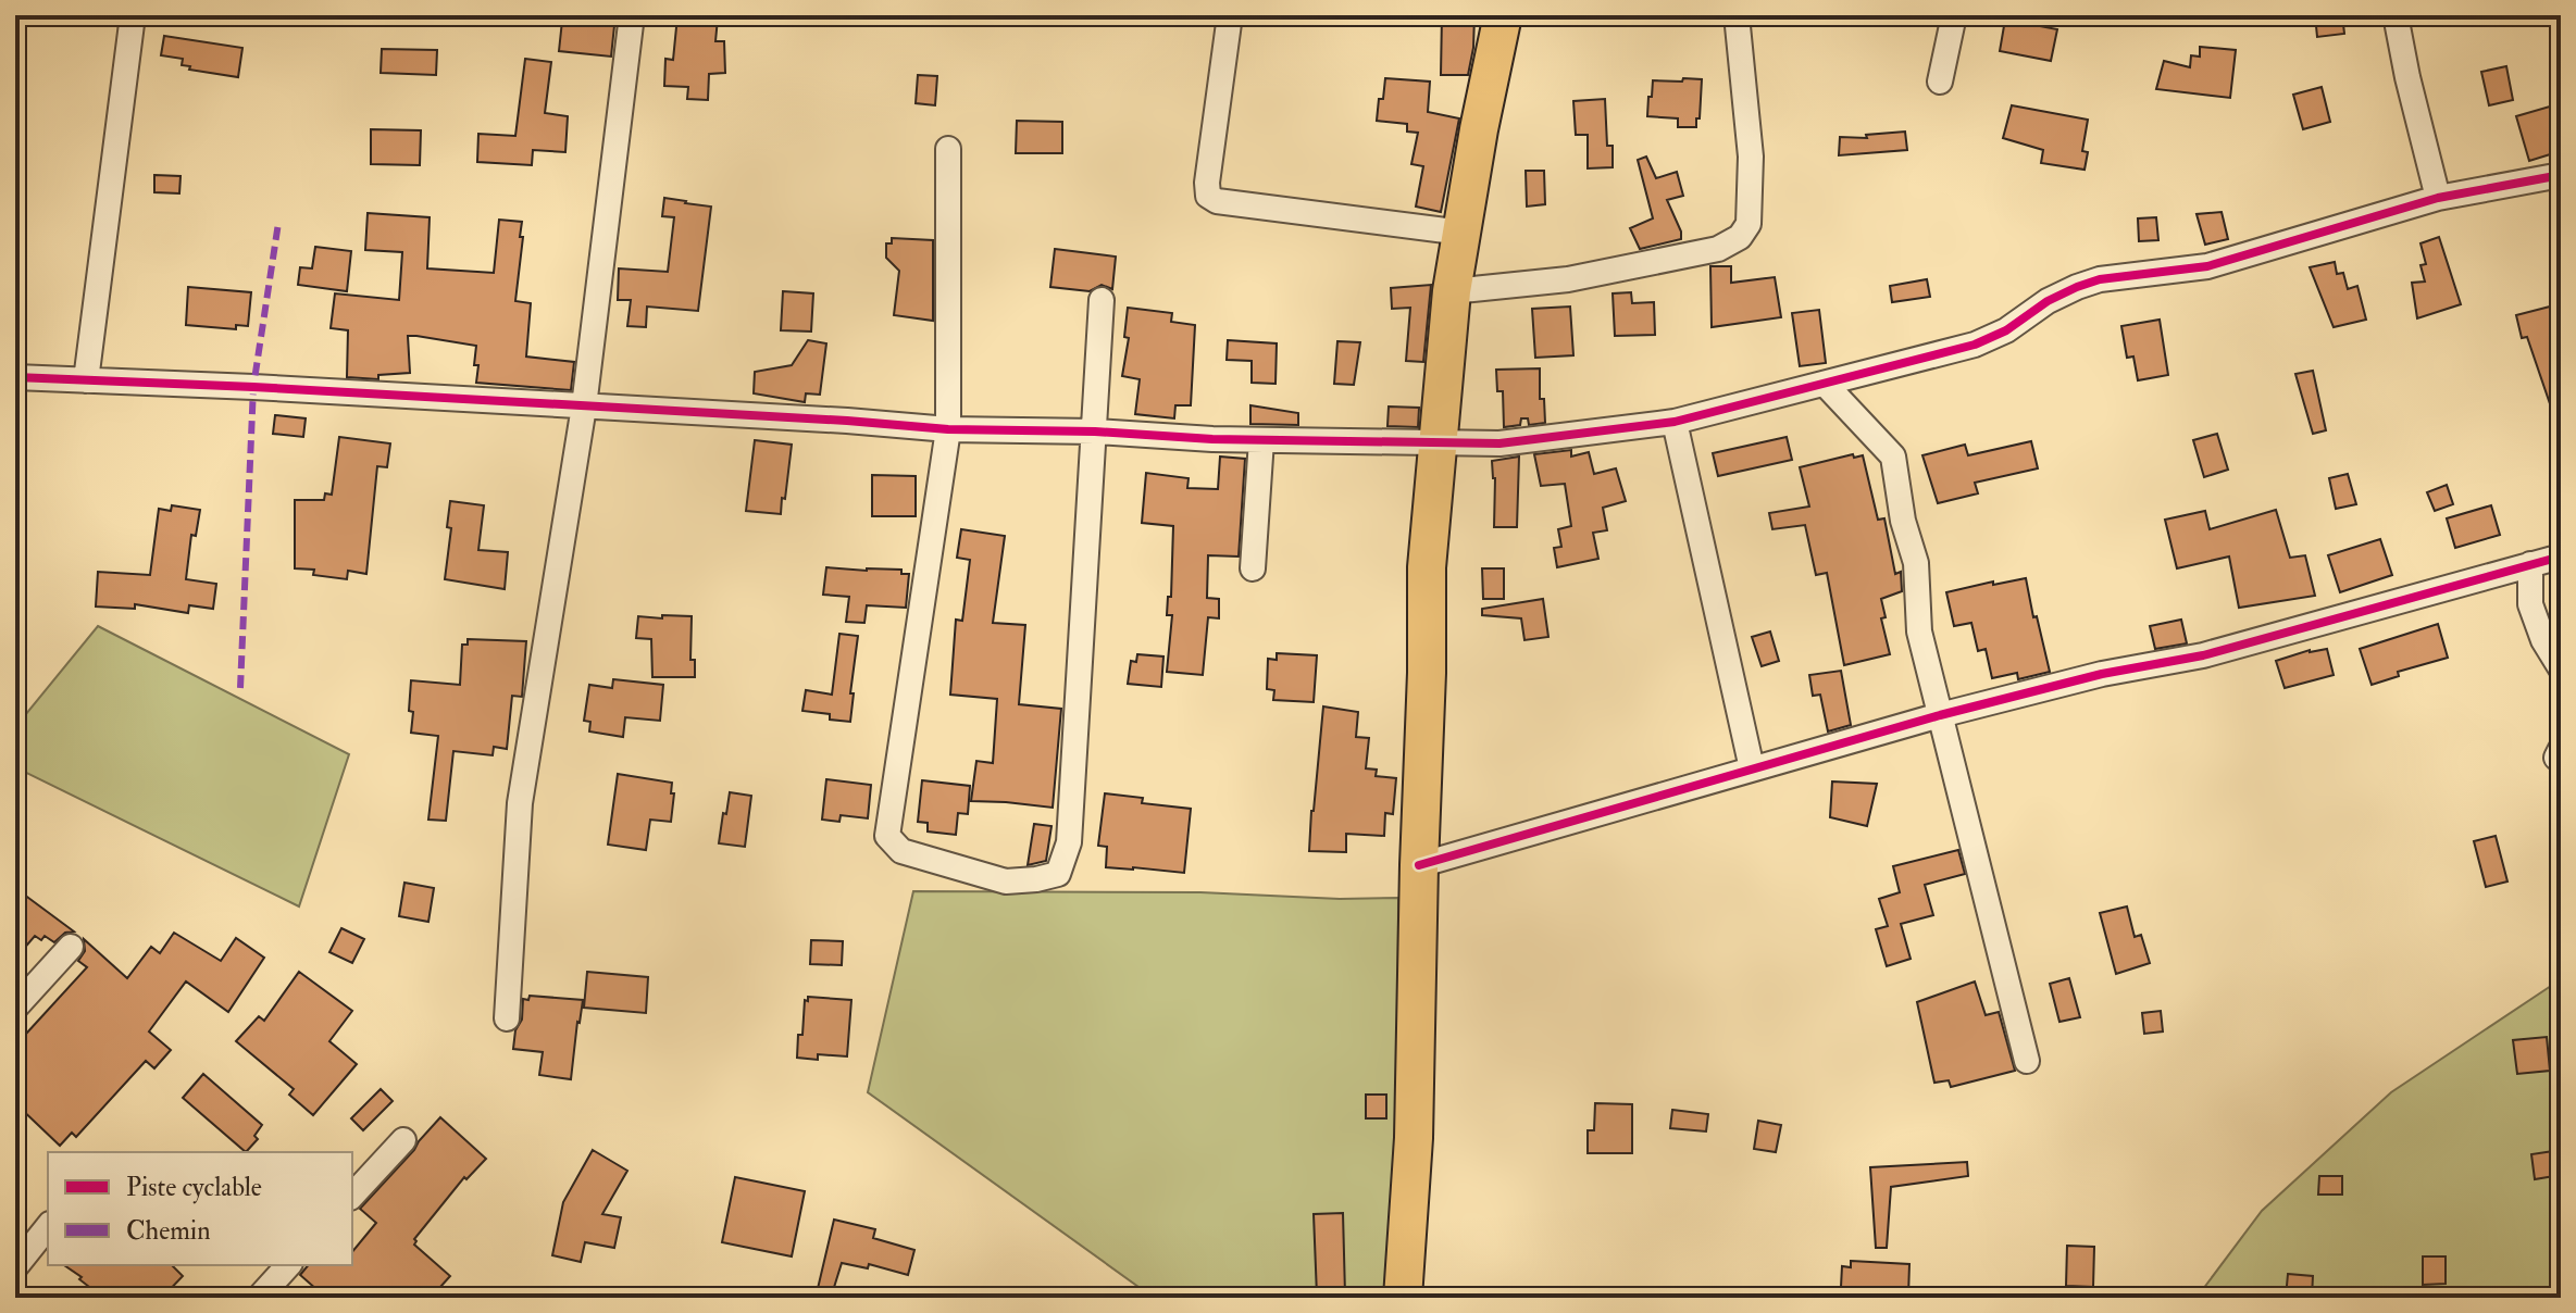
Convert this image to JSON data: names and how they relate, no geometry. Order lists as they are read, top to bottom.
{
  "legend": ["Piste cyclable", "Chemin"]
}
